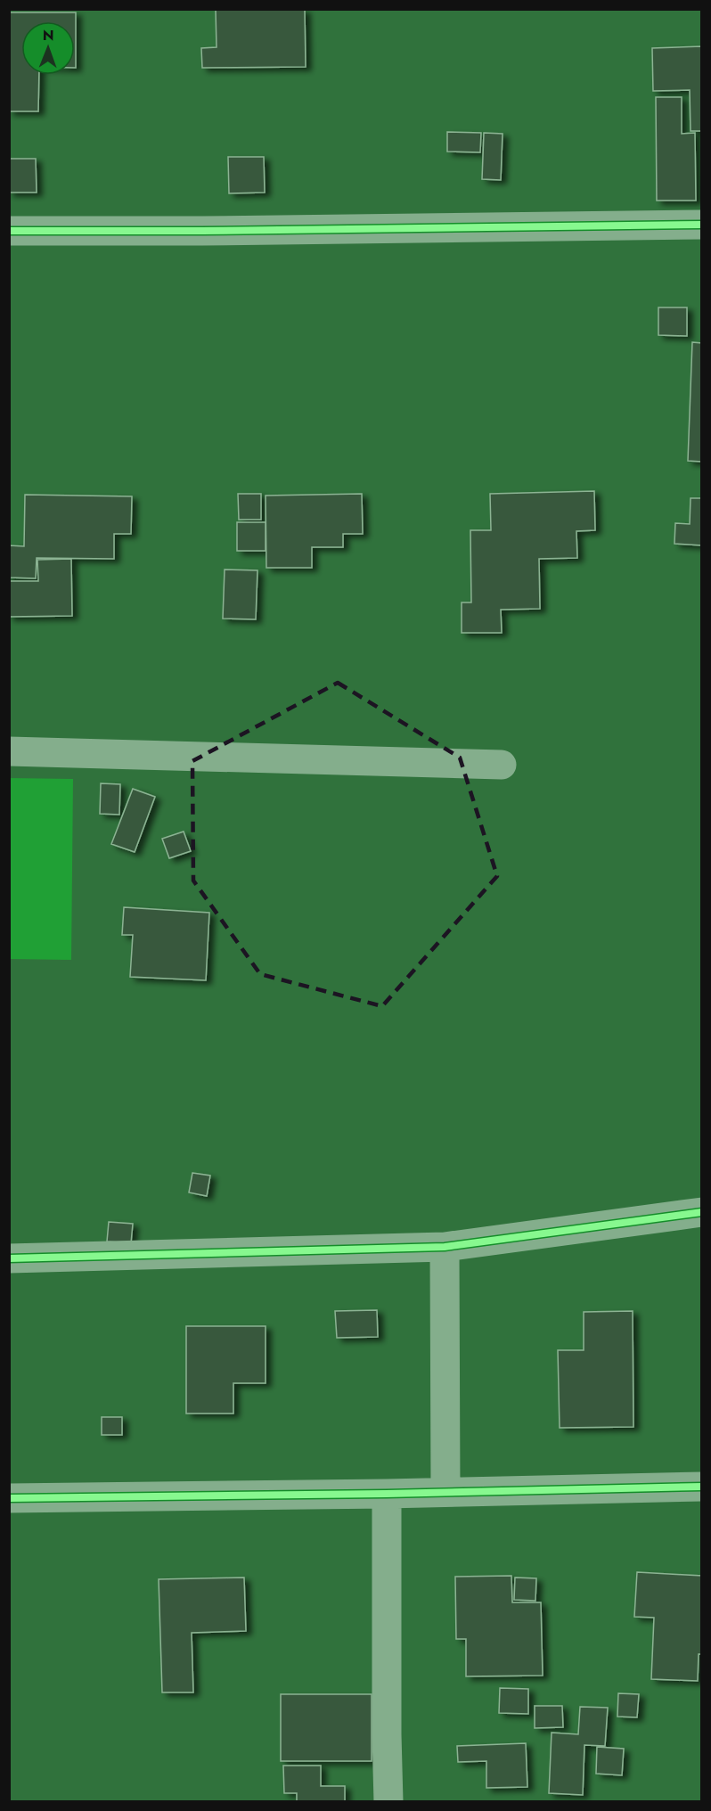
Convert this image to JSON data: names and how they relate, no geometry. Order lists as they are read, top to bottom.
{
  "north": "top"
}
